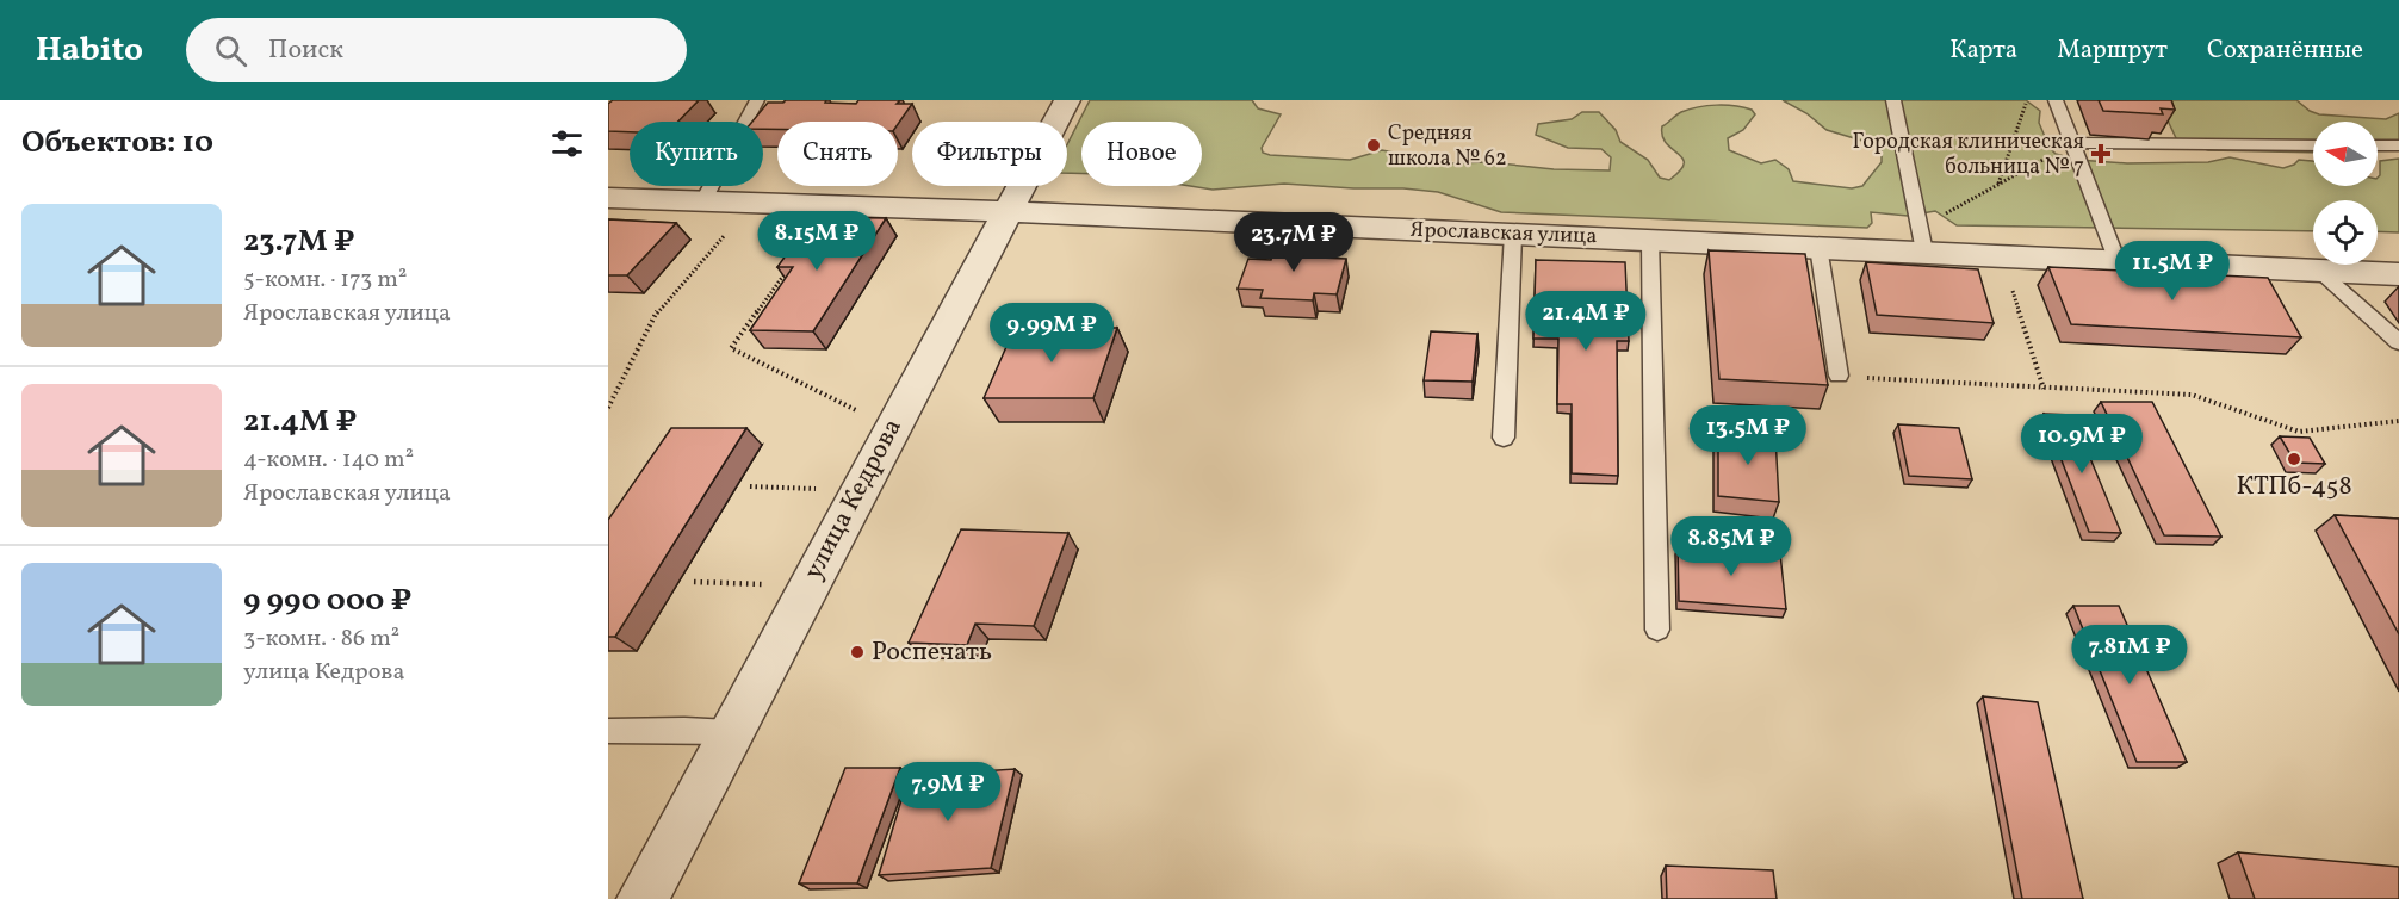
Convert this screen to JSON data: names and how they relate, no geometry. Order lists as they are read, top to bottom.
{
  "streets": {
    "street": ["Ярославская улица", "улица Кедрова"]
  },
  "crossings": [
    ["Ярославская улица", "улица Кедрова"]
  ],
  "places": {
    "other": ["Средняя школа № 62", "КТПб-458", "Роспечать"],
    "health": ["Городская клиническая больница № 7"]
  },
  "north": "left",
  "page": {
    "header": "Habito",
    "search": "Поиск",
    "nav": ["Карта", "Маршрут", "Сохранённые"],
    "heading": "Объектов: 10",
    "chip": [
      "Купить",
      "Снять",
      "Фильтры",
      "Новое"
    ],
    "list": [
      {
        "name": "23.7M ₽",
        "note": "5-комн. · 173 m² · Ярославская улица"
      },
      {
        "name": "21.4M ₽",
        "note": "4-комн. · 140 m² · Ярославская улица"
      },
      {
        "name": "9 990 000 ₽",
        "note": "3-комн. · 86 m² · улица Кедрова"
      }
    ],
    "price": [
      "8.15M ₽",
      "23.7M ₽",
      "11.5M ₽",
      "21.4M ₽",
      "9.99M ₽",
      "13.5M ₽",
      "10.9M ₽",
      "8.85M ₽",
      "7.81M ₽",
      "7.9M ₽"
    ]
  }
}
